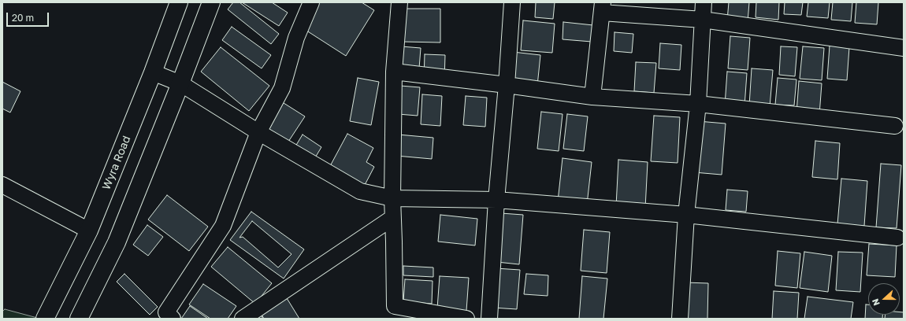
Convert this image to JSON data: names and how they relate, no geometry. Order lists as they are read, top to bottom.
{
  "streets": {
    "main road": ["Wyra Road"]
  },
  "scale_bar": "20 m",
  "north": "left"
}
